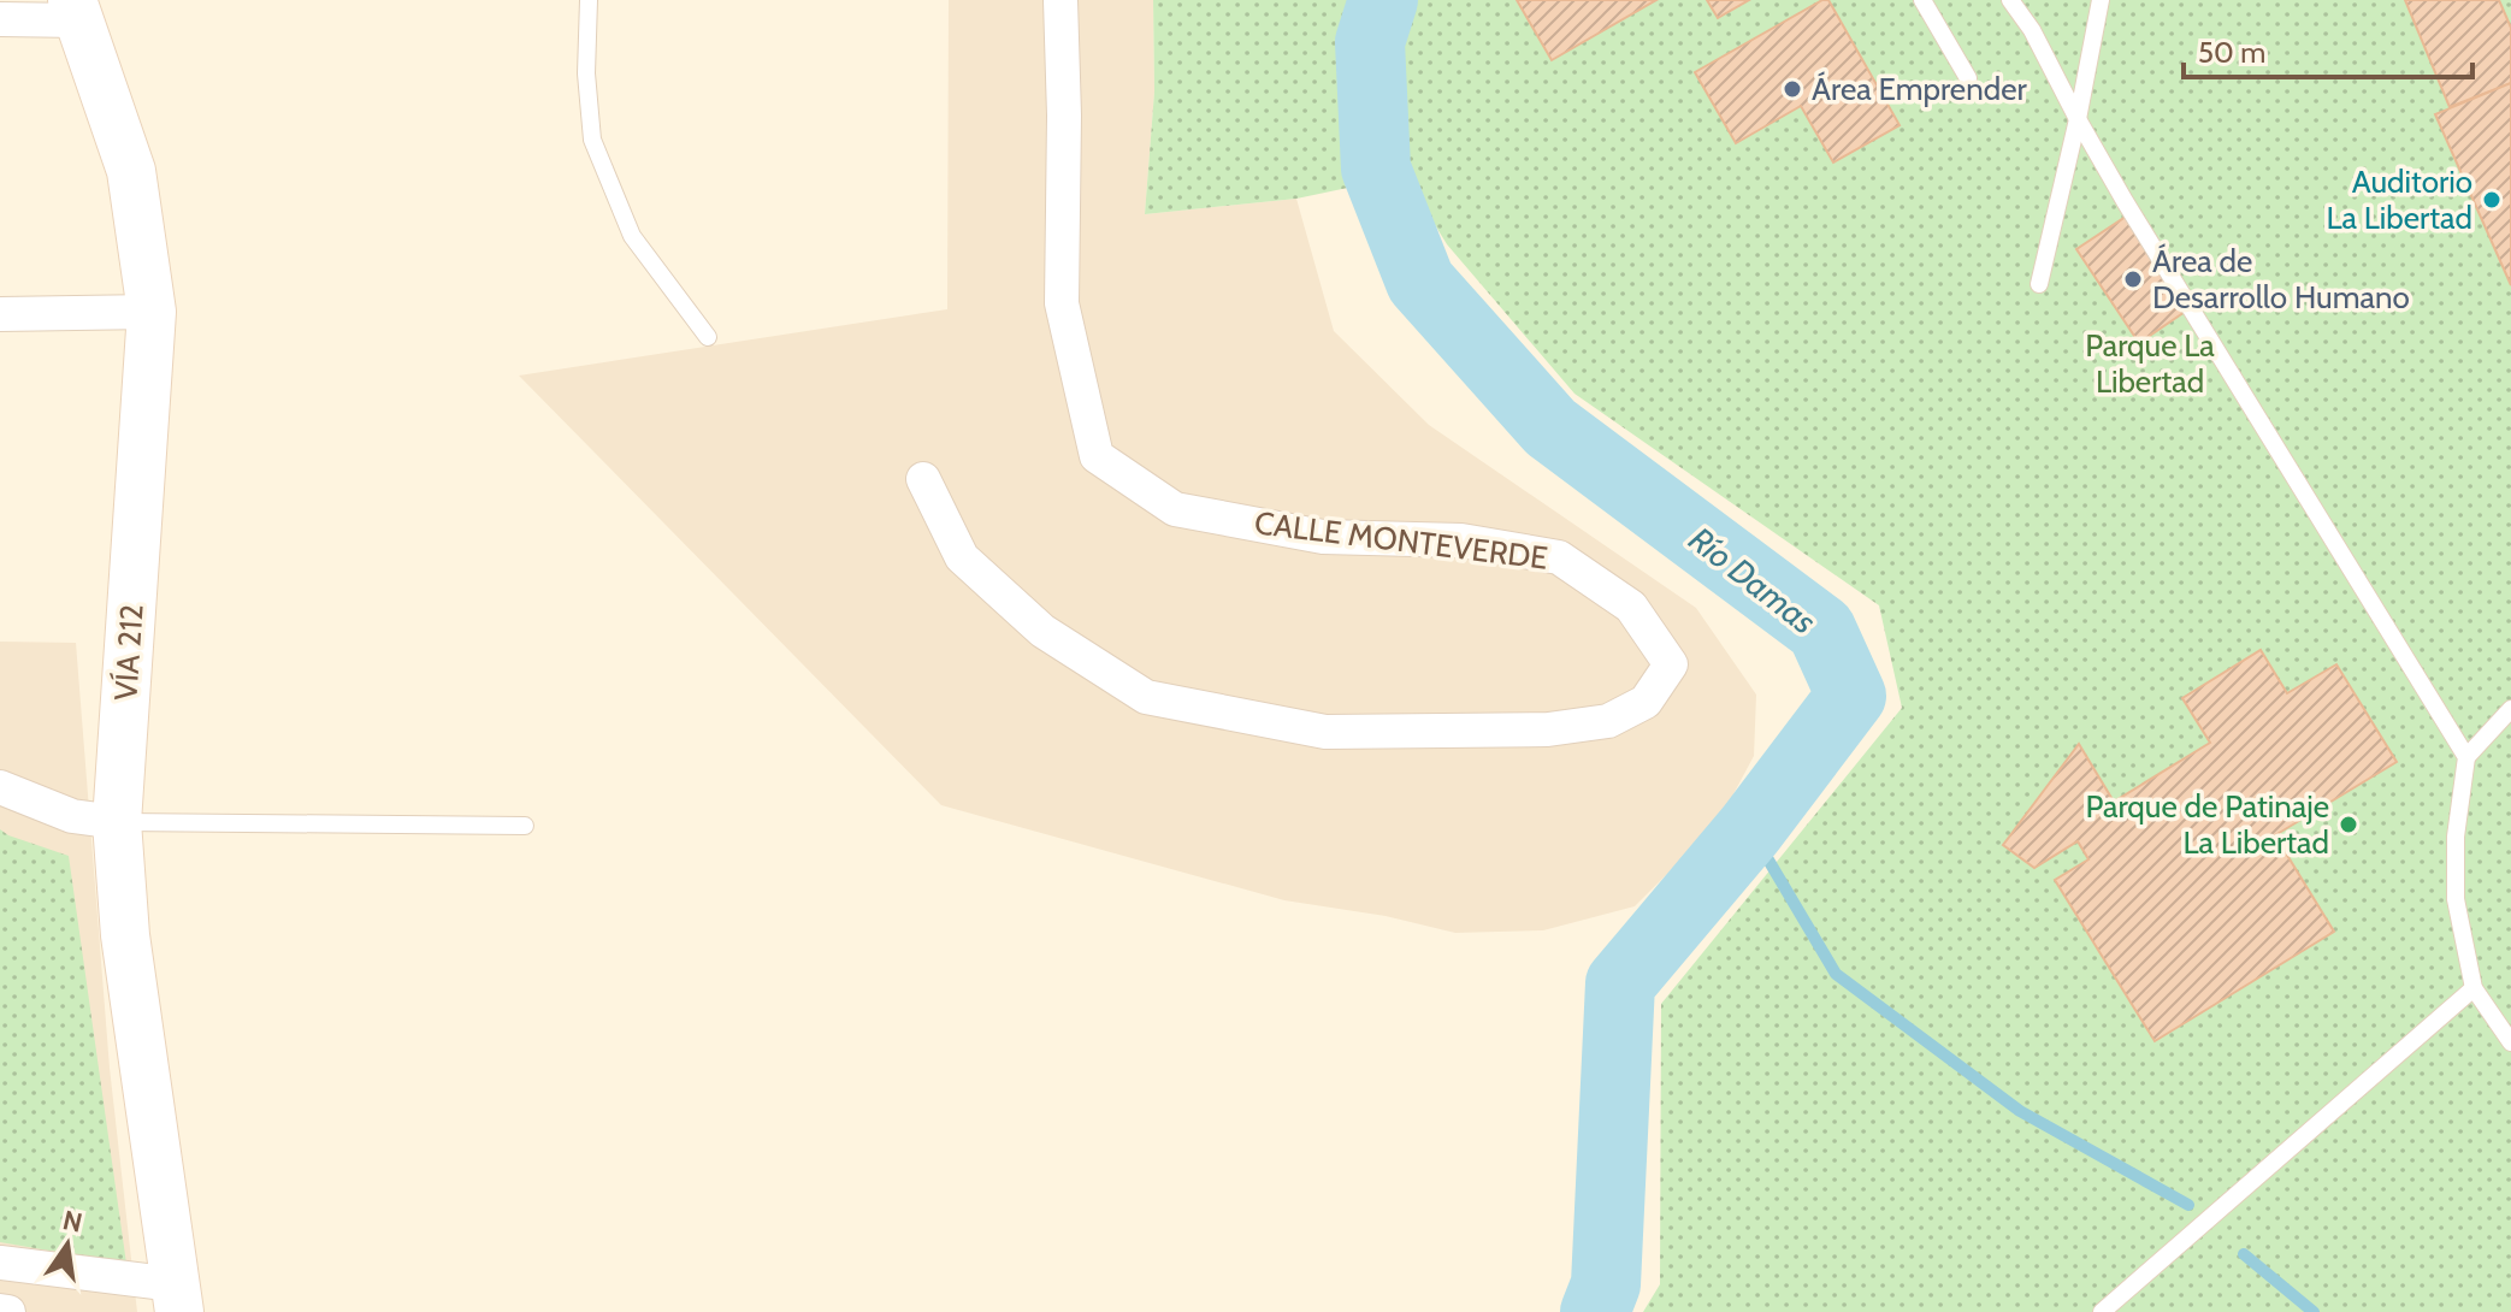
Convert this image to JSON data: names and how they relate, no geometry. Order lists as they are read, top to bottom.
{
  "streets": {
    "main road": ["VÍA 212"],
    "street": ["CALLE MONTEVERDE"]
  },
  "water": ["Río Damas"],
  "parks": ["Parque La Libertad"],
  "places": [
    "Área Emprender",
    "Auditorio La Libertad",
    "Área de Desarrollo Humano",
    "Parque de Patinaje La Libertad"
  ],
  "scale_bar": "50 m",
  "north": "top"
}
